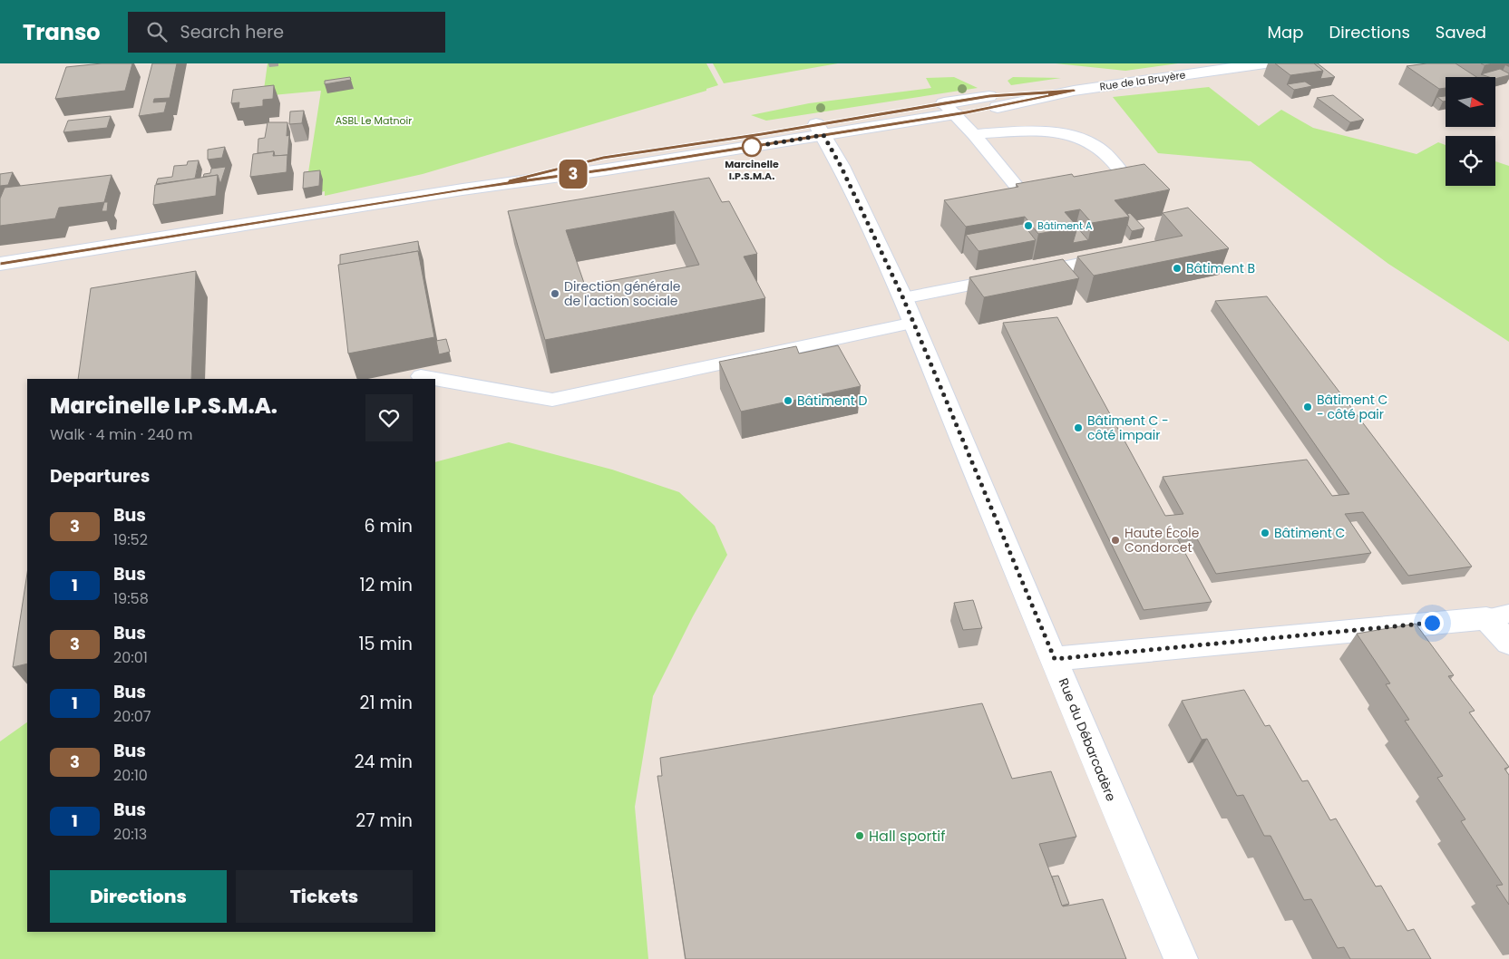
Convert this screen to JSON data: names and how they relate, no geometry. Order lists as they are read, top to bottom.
{
  "streets": {
    "street": ["Rue de la Bruyère", "Rue du Débarcadère"]
  },
  "crossings": [
    ["Rue de la Bruyère", "Rue du Débarcadère"]
  ],
  "parks": ["ASBL Le Matnoir"],
  "places": [
    "Marcinelle I.P.S.M.A.",
    "Bâtiment A",
    "Bâtiment B",
    "Direction générale de l'action sociale",
    "Bâtiment D",
    "Bâtiment C - côté pair",
    "Bâtiment C - côté impair",
    "Bâtiment C",
    "Haute École Condorcet",
    "Hall sportif"
  ],
  "lines": ["bus line 3"],
  "north": "right",
  "page": {
    "header": "Transo",
    "search": "Search here",
    "nav": ["Map", "Directions", "Saved"],
    "on_map": "3",
    "heading": [
      ["Marcinelle I.P.S.M.A.", "Walk · 4 min · 240 m"],
      "Departures"
    ],
    "list": [
      {
        "mark": "3",
        "name": "Bus",
        "note": "19:52",
        "value": "6 min"
      },
      {
        "mark": "1",
        "name": "Bus",
        "note": "19:58",
        "value": "12 min"
      },
      {
        "mark": "3",
        "name": "Bus",
        "note": "20:01",
        "value": "15 min"
      },
      {
        "mark": "1",
        "name": "Bus",
        "note": "20:07",
        "value": "21 min"
      },
      {
        "mark": "3",
        "name": "Bus",
        "note": "20:10",
        "value": "24 min"
      },
      {
        "mark": "1",
        "name": "Bus",
        "note": "20:13",
        "value": "27 min"
      }
    ],
    "buttons": ["Directions", "Tickets"]
  }
}
